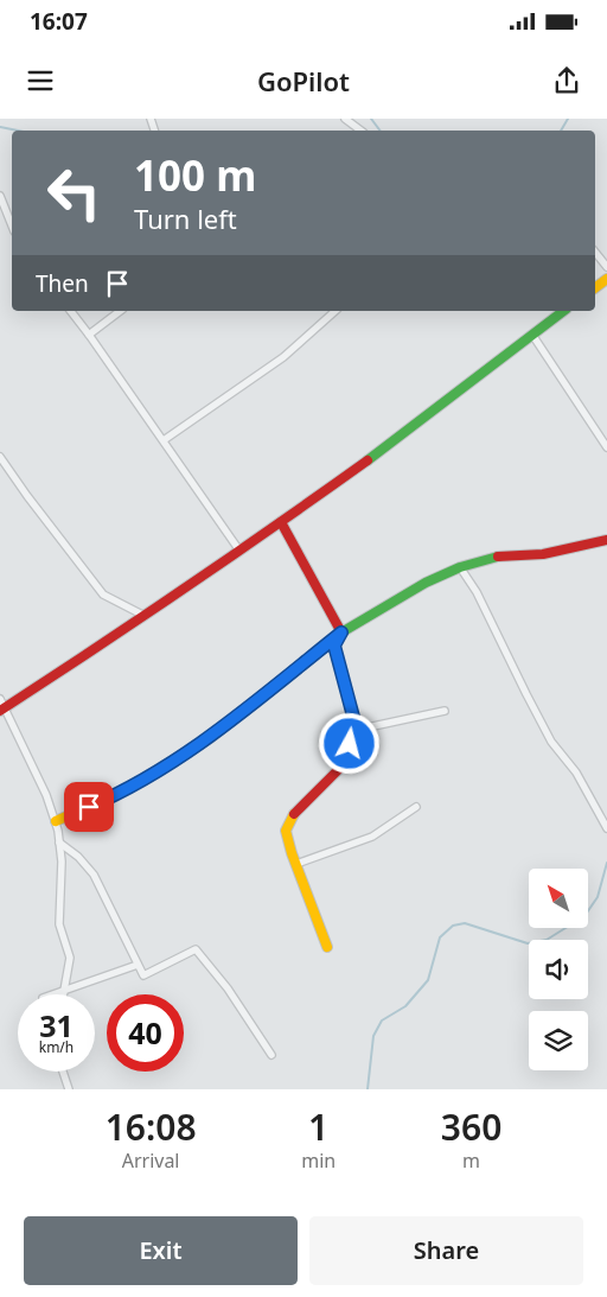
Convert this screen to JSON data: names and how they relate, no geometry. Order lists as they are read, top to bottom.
{
  "north": "top left",
  "page": {
    "status": "16:07",
    "header": "GoPilot",
    "turn": ["100 m", "Turn left"],
    "then": "Then",
    "speed": "31 km/h",
    "limit": "40",
    "eta": [
      "16:08",
      "Arrival",
      "1",
      "min",
      "360",
      "m"
    ],
    "buttons": ["Exit", "Share"]
  }
}
